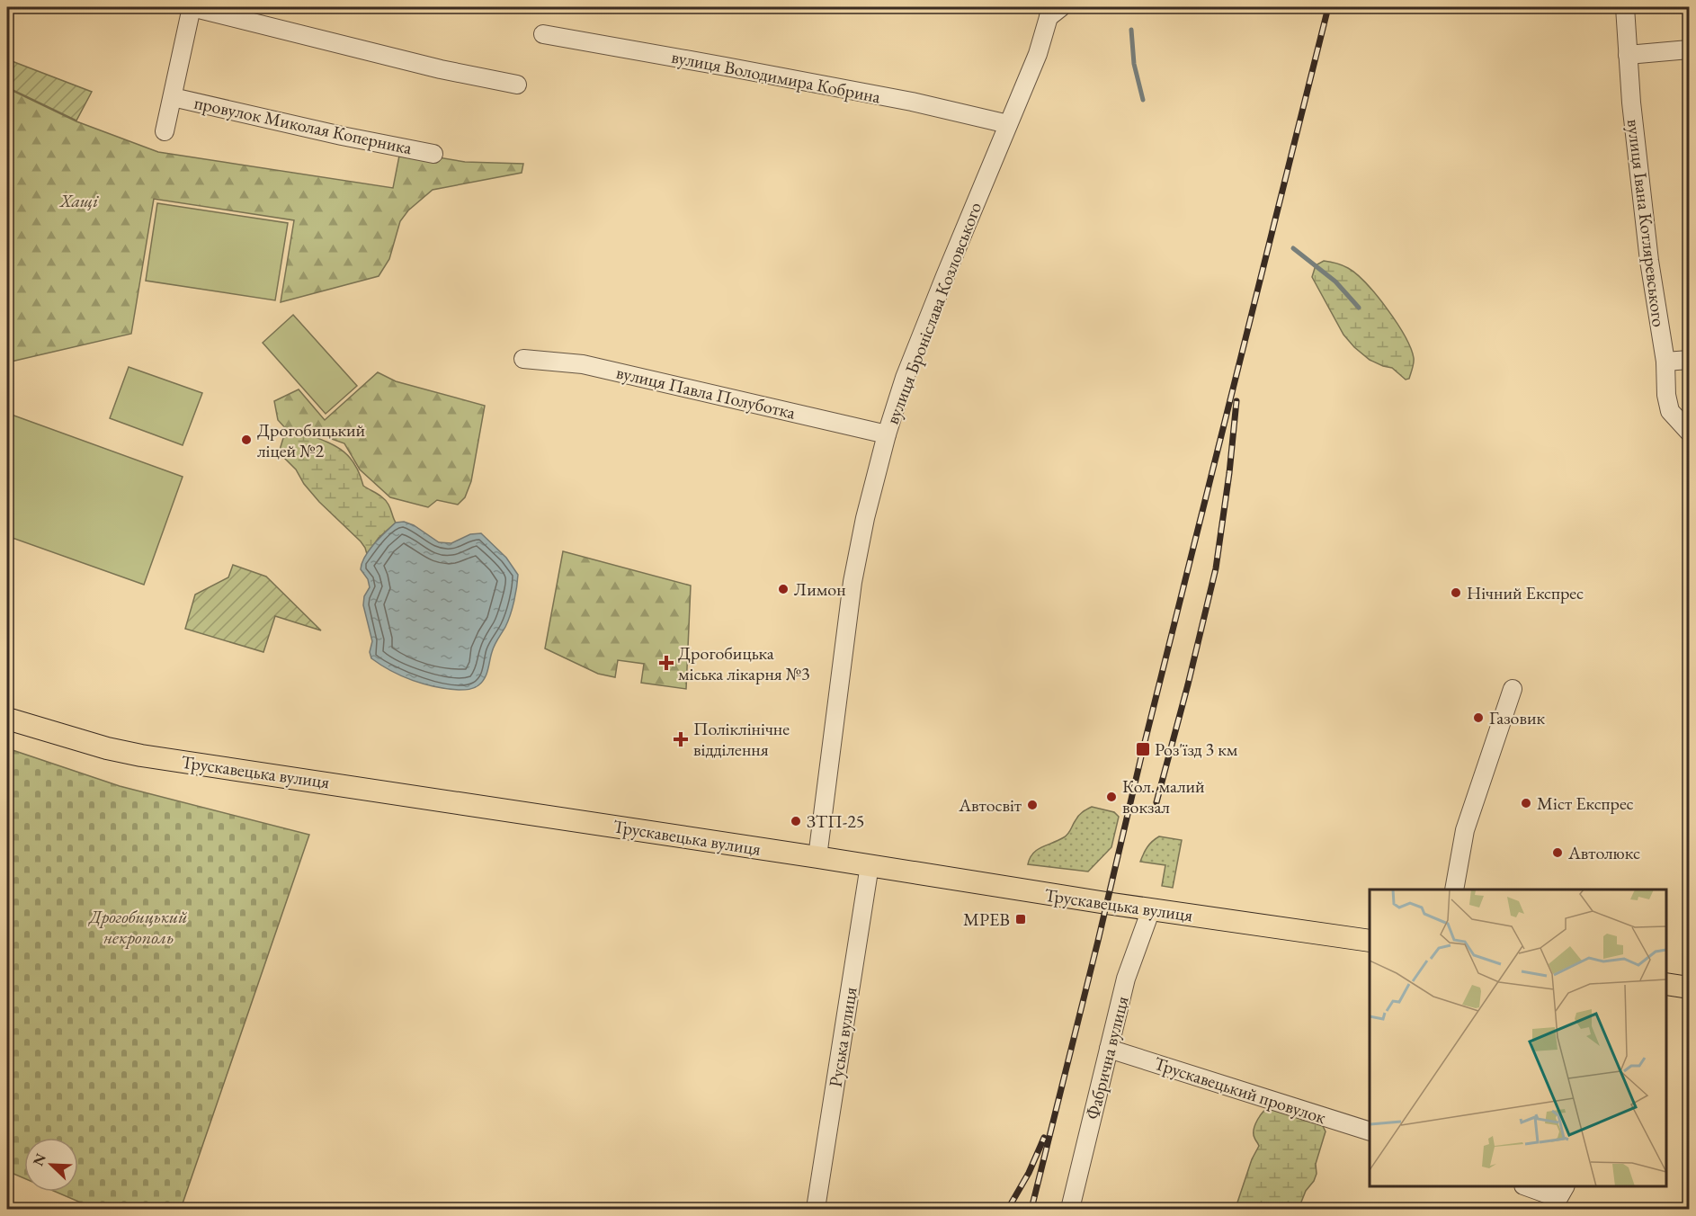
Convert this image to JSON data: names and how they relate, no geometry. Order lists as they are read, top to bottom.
{
  "streets": {
    "main road": ["Трускавецька вулиця"],
    "street": [
      "вулиця Володимира Кобрина",
      "провулок Миколая Коперника",
      "вулиця Івана Котляревського",
      "вулиця Броніслава Козловського",
      "вулиця Павла Полуботка",
      "Руська вулиця",
      "Фабрична вулиця",
      "Трускавецький провулок"
    ]
  },
  "crossings": [
    ["вулиця Володимира Кобрина", "вулиця Броніслава Козловського"],
    ["вулиця Броніслава Козловського", "вулиця Павла Полуботка"],
    ["вулиця Броніслава Козловського", "Трускавецька вулиця"],
    ["Трускавецька вулиця", "Руська вулиця"],
    ["Трускавецька вулиця", "Фабрична вулиця"],
    ["Фабрична вулиця", "Трускавецький провулок"]
  ],
  "parks": ["Хащі", "Дрогобицький некрополь"],
  "places": {
    "other": [
      "Дрогобицький ліцей №2",
      "Лимон",
      "Нічний Експрес",
      "Газовик",
      "Кол. малий вокзал",
      "Міст Експрес",
      "Автосвіт",
      "ЗТП-25",
      "Автолюкс"
    ],
    "health": ["Дрогобицька міська лікарня №3", "Поліклінічне відділення"],
    "transit": ["Роз'їзд 3 км", "МРЕВ"]
  },
  "north": "top left"
}
